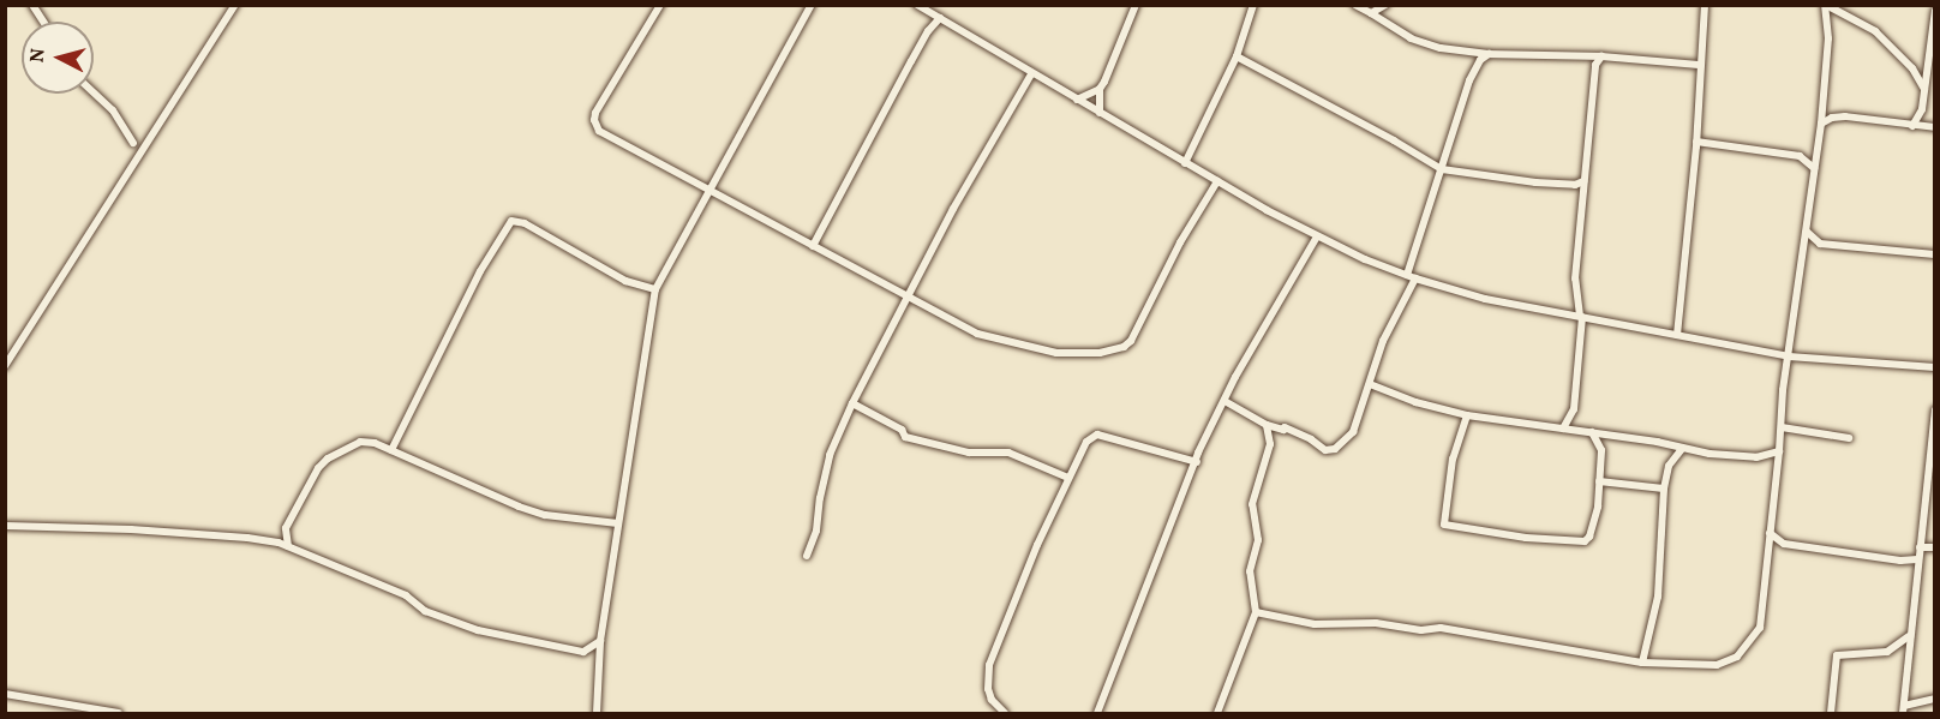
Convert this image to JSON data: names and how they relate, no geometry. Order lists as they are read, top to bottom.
{
  "north": "left"
}
